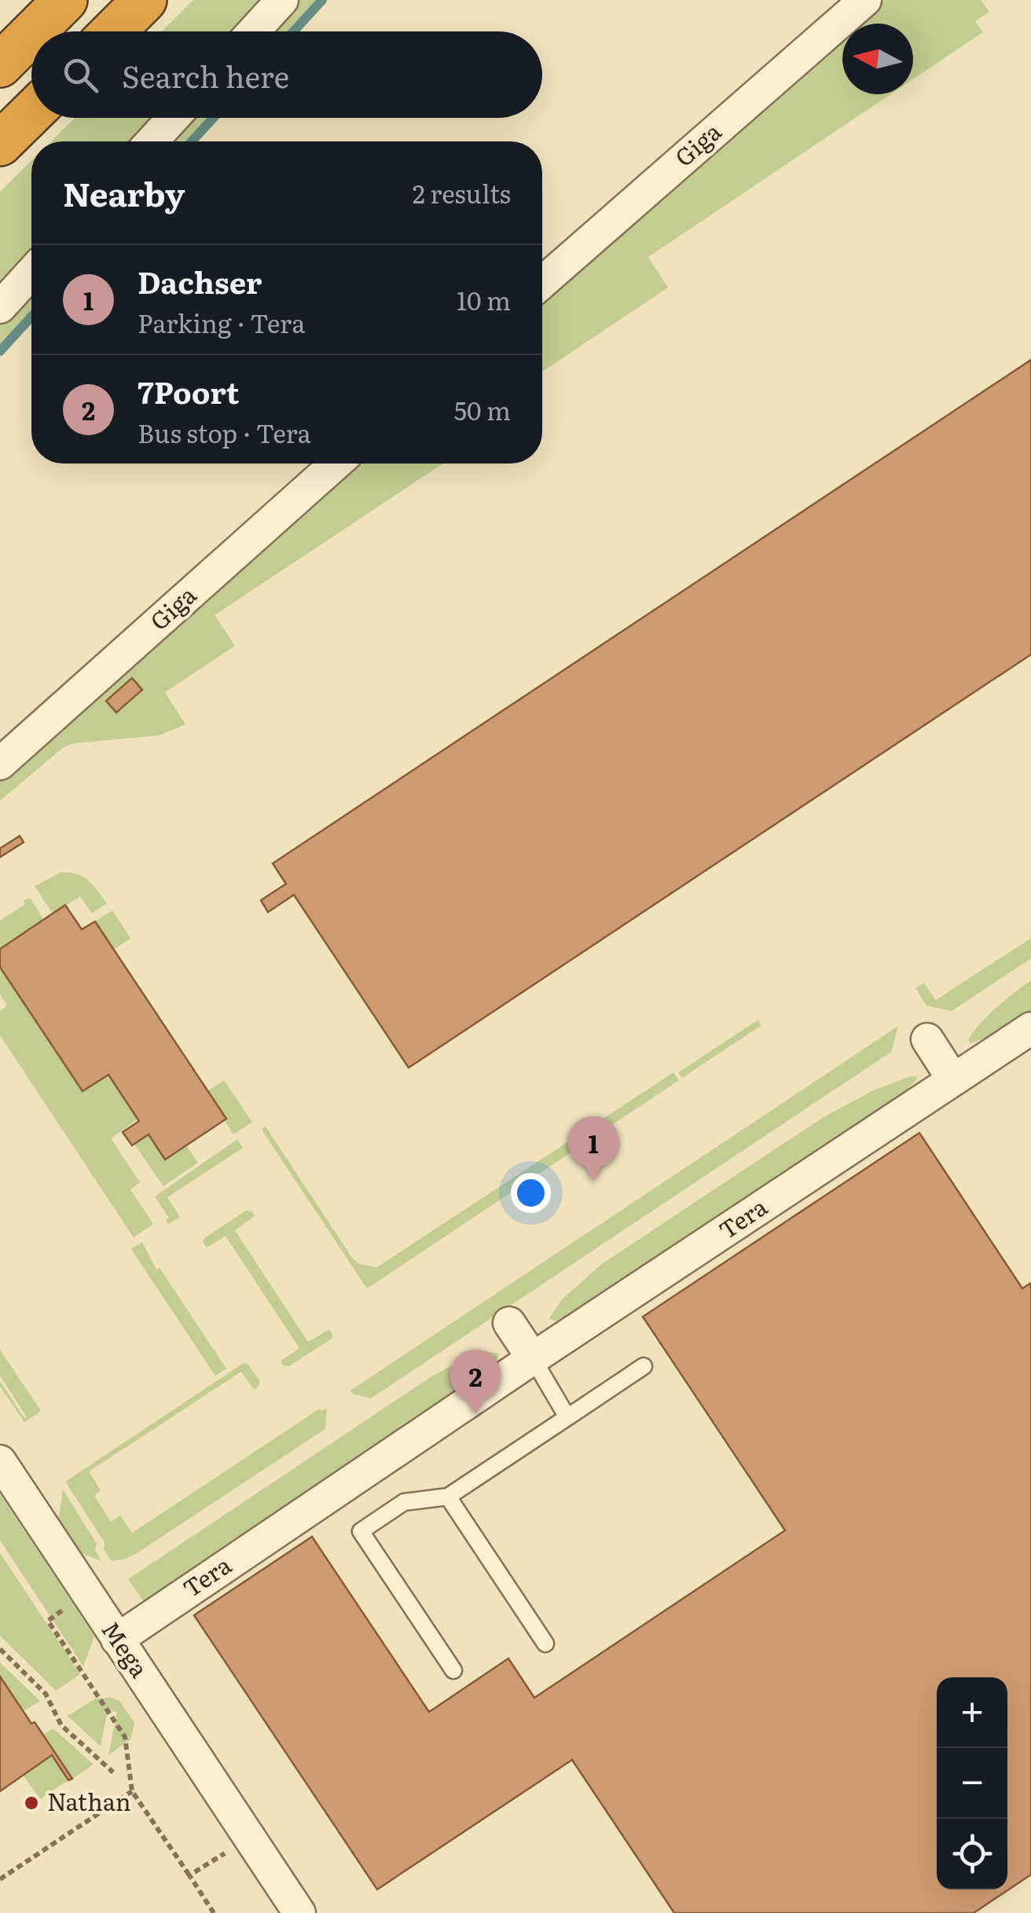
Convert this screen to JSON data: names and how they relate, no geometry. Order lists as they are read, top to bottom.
{
  "streets": {
    "street": ["Giga", "Tera", "Mega"]
  },
  "crossings": [
    ["Tera", "Mega"]
  ],
  "places": ["Nathan"],
  "north": "left",
  "page": {
    "search": "Search here",
    "heading": ["Nearby", "2 results"],
    "list": [
      {
        "mark": "1",
        "name": "Dachser",
        "note": "Parking · Tera",
        "value": "10 m"
      },
      {
        "mark": "2",
        "name": "7Poort",
        "note": "Bus stop · Tera",
        "value": "50 m"
      }
    ],
    "pins": ["1", "2"],
    "map_buttons": ["+", "−"]
  }
}
